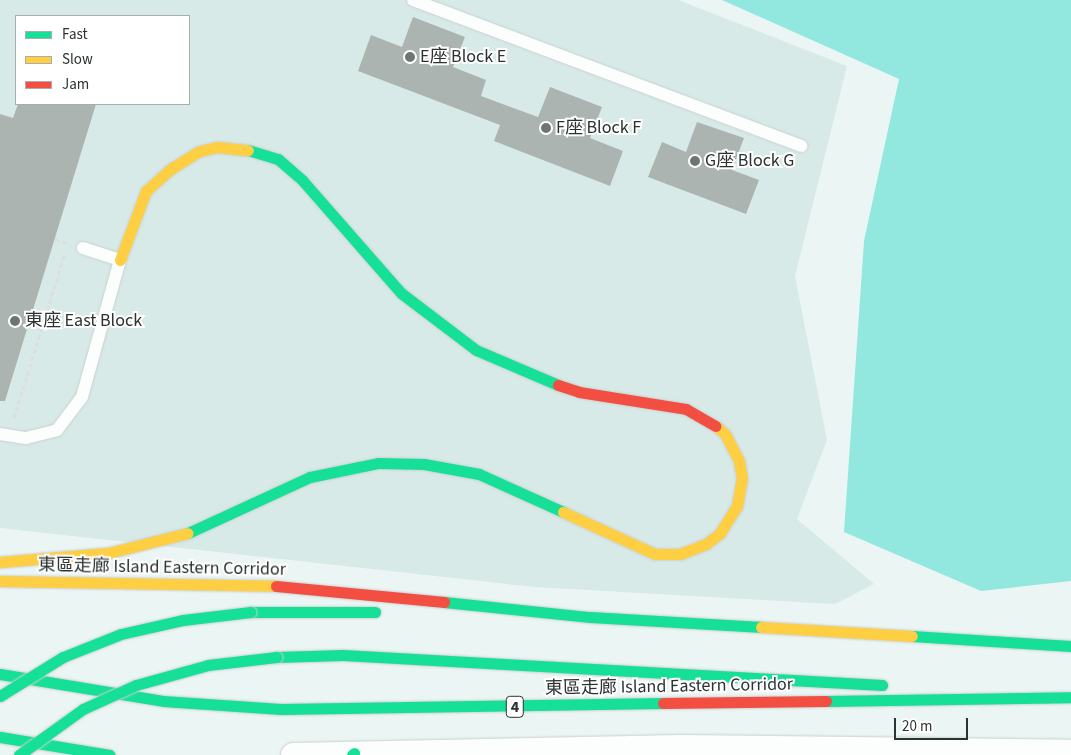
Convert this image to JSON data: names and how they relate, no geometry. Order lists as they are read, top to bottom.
{
  "streets": {
    "main road": ["東區走廊 Island Eastern Corridor", "4"]
  },
  "places": [
    "E座 Block E",
    "F座 Block F",
    "G座 Block G",
    "東座 East Block"
  ],
  "legend": ["Fast", "Slow", "Jam"],
  "scale_bar": "20 m"
}
